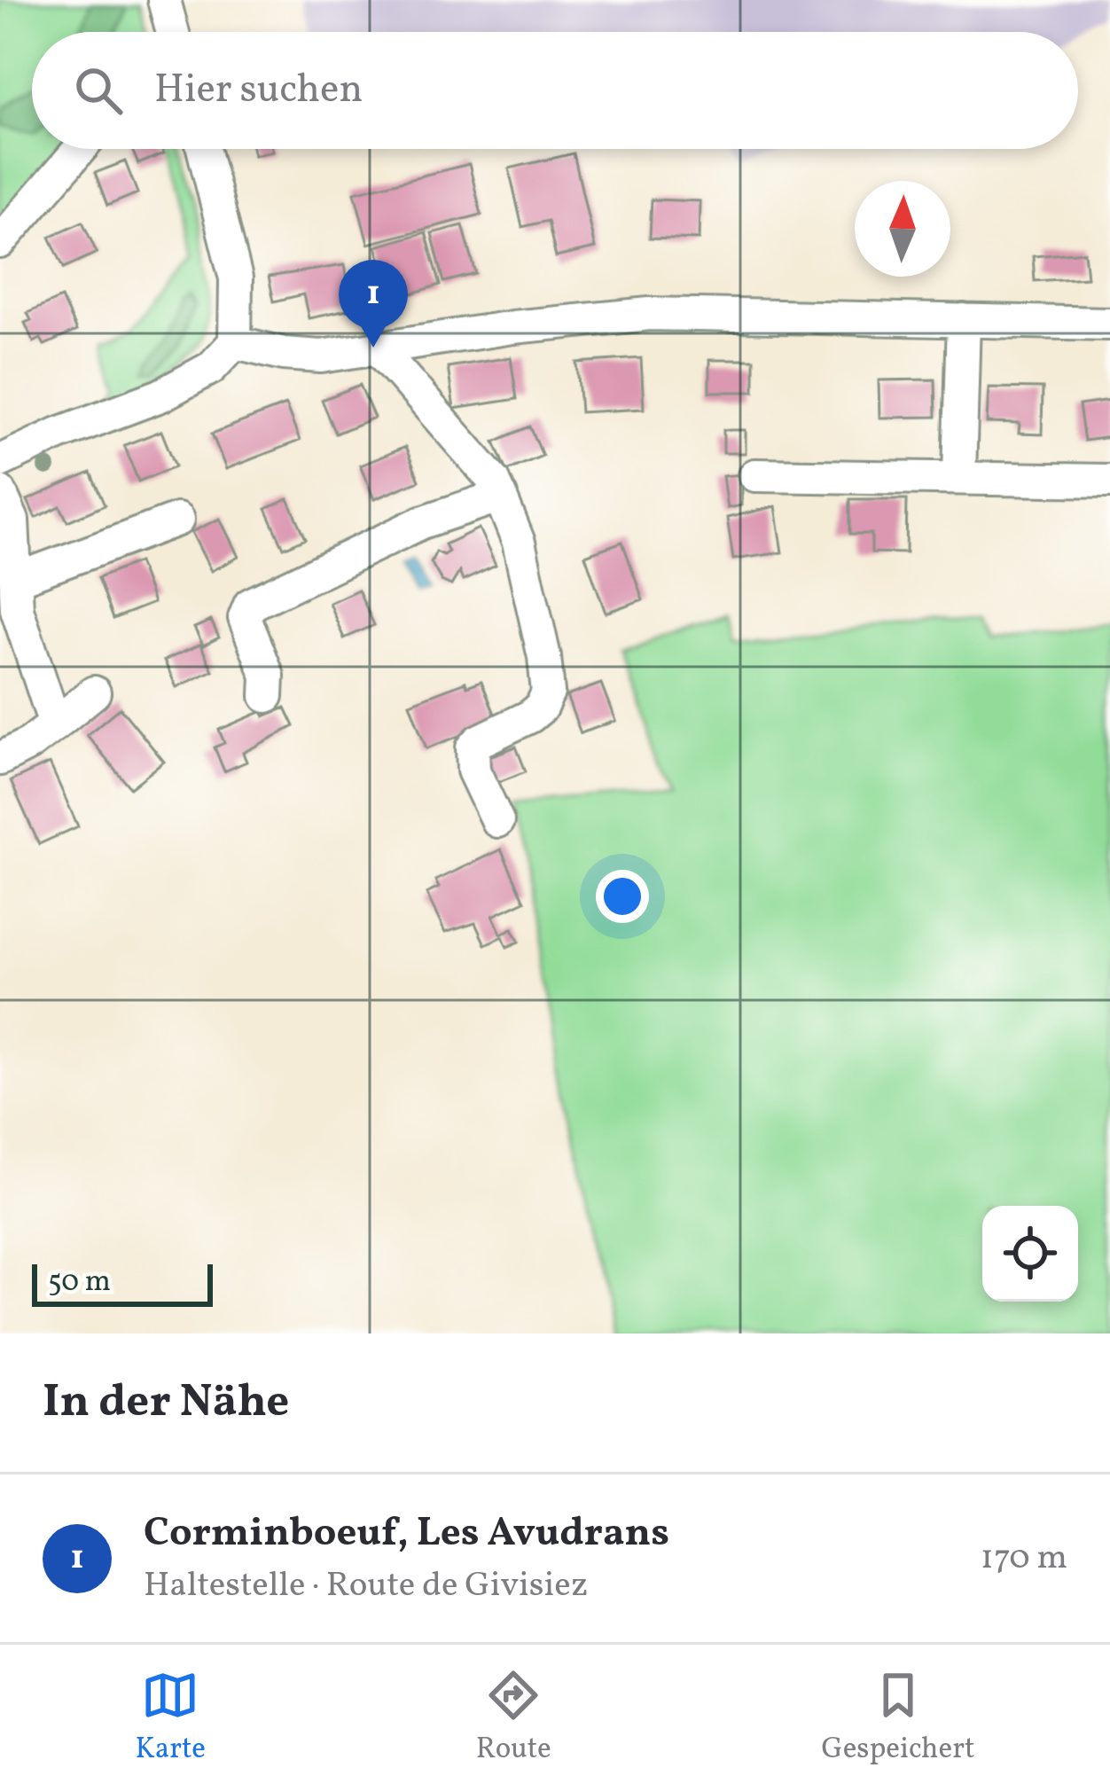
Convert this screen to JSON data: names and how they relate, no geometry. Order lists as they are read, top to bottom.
{
  "scale_bar": "50 m",
  "north": "top",
  "page": {
    "search": "Hier suchen",
    "pins": "1",
    "scale": "50 m",
    "heading": "In der Nähe",
    "list": [
      {
        "mark": "1",
        "name": "Corminboeuf, Les Avudrans",
        "note": "Haltestelle · Route de Givisiez",
        "value": "170 m"
      }
    ],
    "nav": ["Karte", "Route", "Gespeichert"]
  }
}
